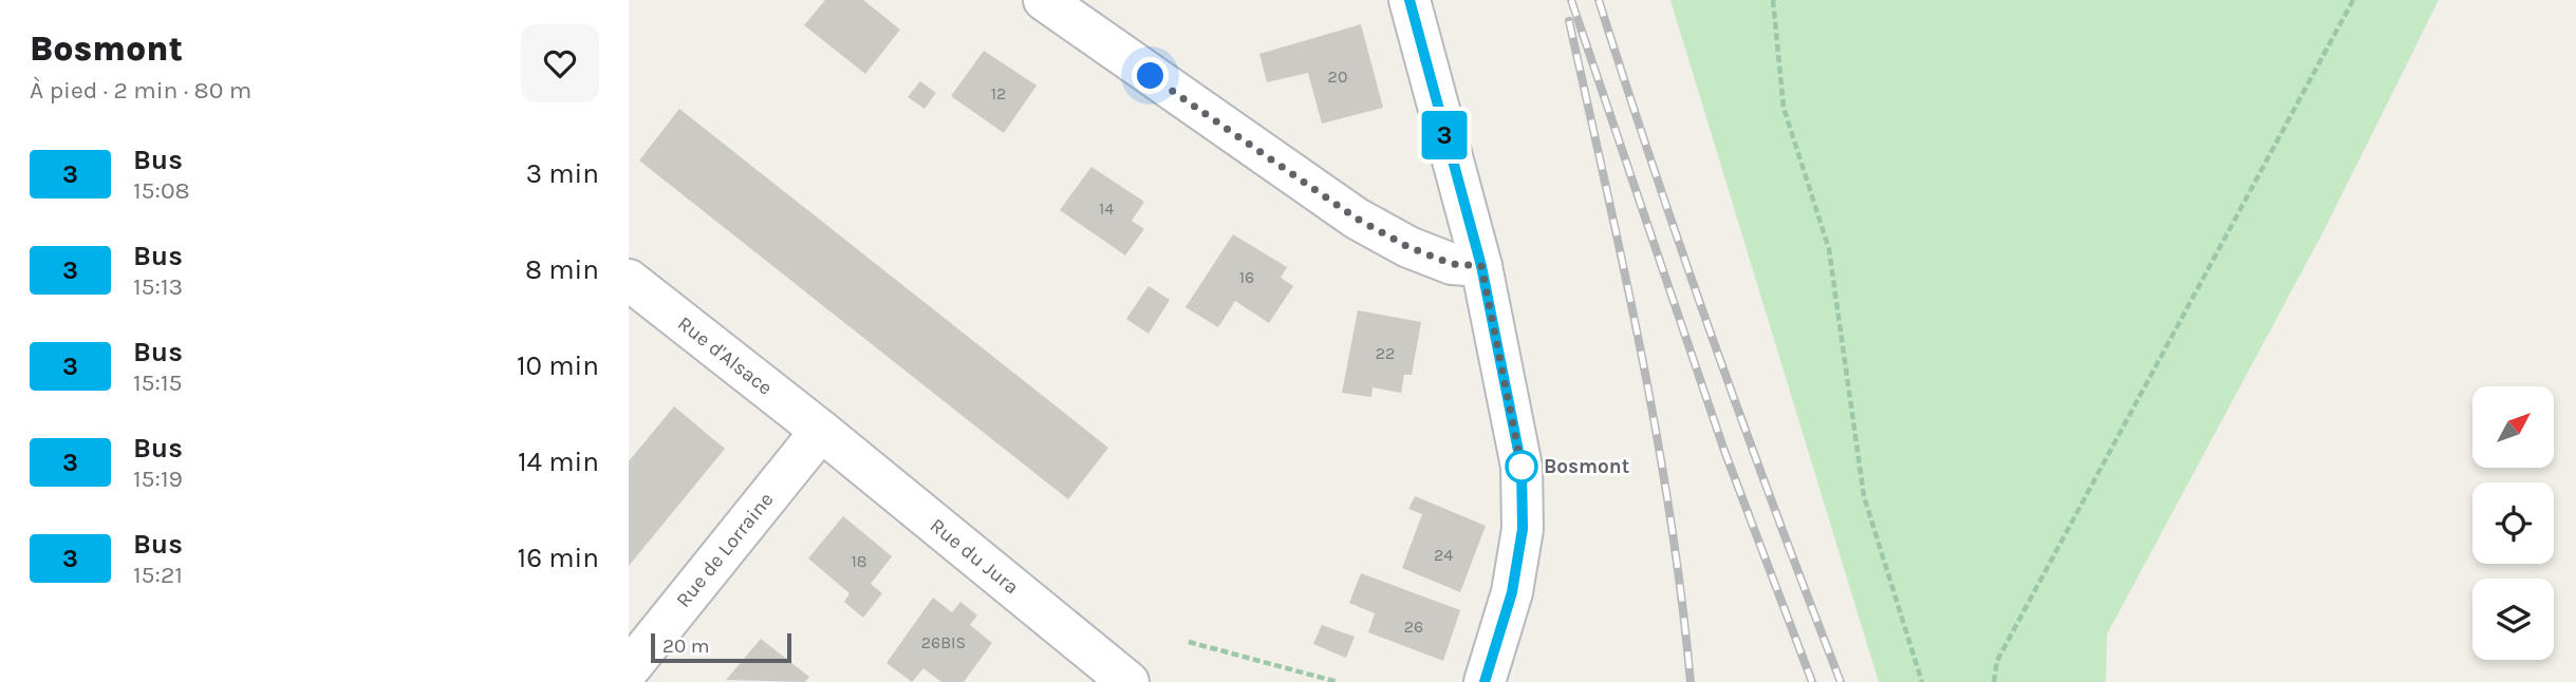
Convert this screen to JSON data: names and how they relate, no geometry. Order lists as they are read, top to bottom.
{
  "streets": {
    "street": ["Rue d'Alsace", "Rue de Lorraine", "Rue du Jura"]
  },
  "crossings": [
    ["Rue d'Alsace", "Rue de Lorraine"],
    ["Rue d'Alsace", "Rue du Jura"],
    ["Rue de Lorraine", "Rue du Jura"]
  ],
  "places": ["Bosmont"],
  "lines": ["bus line 3"],
  "house_numbers": [
    "20",
    "12",
    "14",
    "16",
    "22",
    "24",
    "18",
    "26",
    "26BIS"
  ],
  "scale_bar": "20 m",
  "north": "top right",
  "page": {
    "heading": ["Bosmont", "À pied · 2 min · 80 m"],
    "on_map": "3",
    "list": [
      {
        "mark": "3",
        "name": "Bus",
        "note": "15:08",
        "value": "3 min"
      },
      {
        "mark": "3",
        "name": "Bus",
        "note": "15:13",
        "value": "8 min"
      },
      {
        "mark": "3",
        "name": "Bus",
        "note": "15:15",
        "value": "10 min"
      },
      {
        "mark": "3",
        "name": "Bus",
        "note": "15:19",
        "value": "14 min"
      },
      {
        "mark": "3",
        "name": "Bus",
        "note": "15:21",
        "value": "16 min"
      }
    ],
    "scale": "20 m"
  }
}
